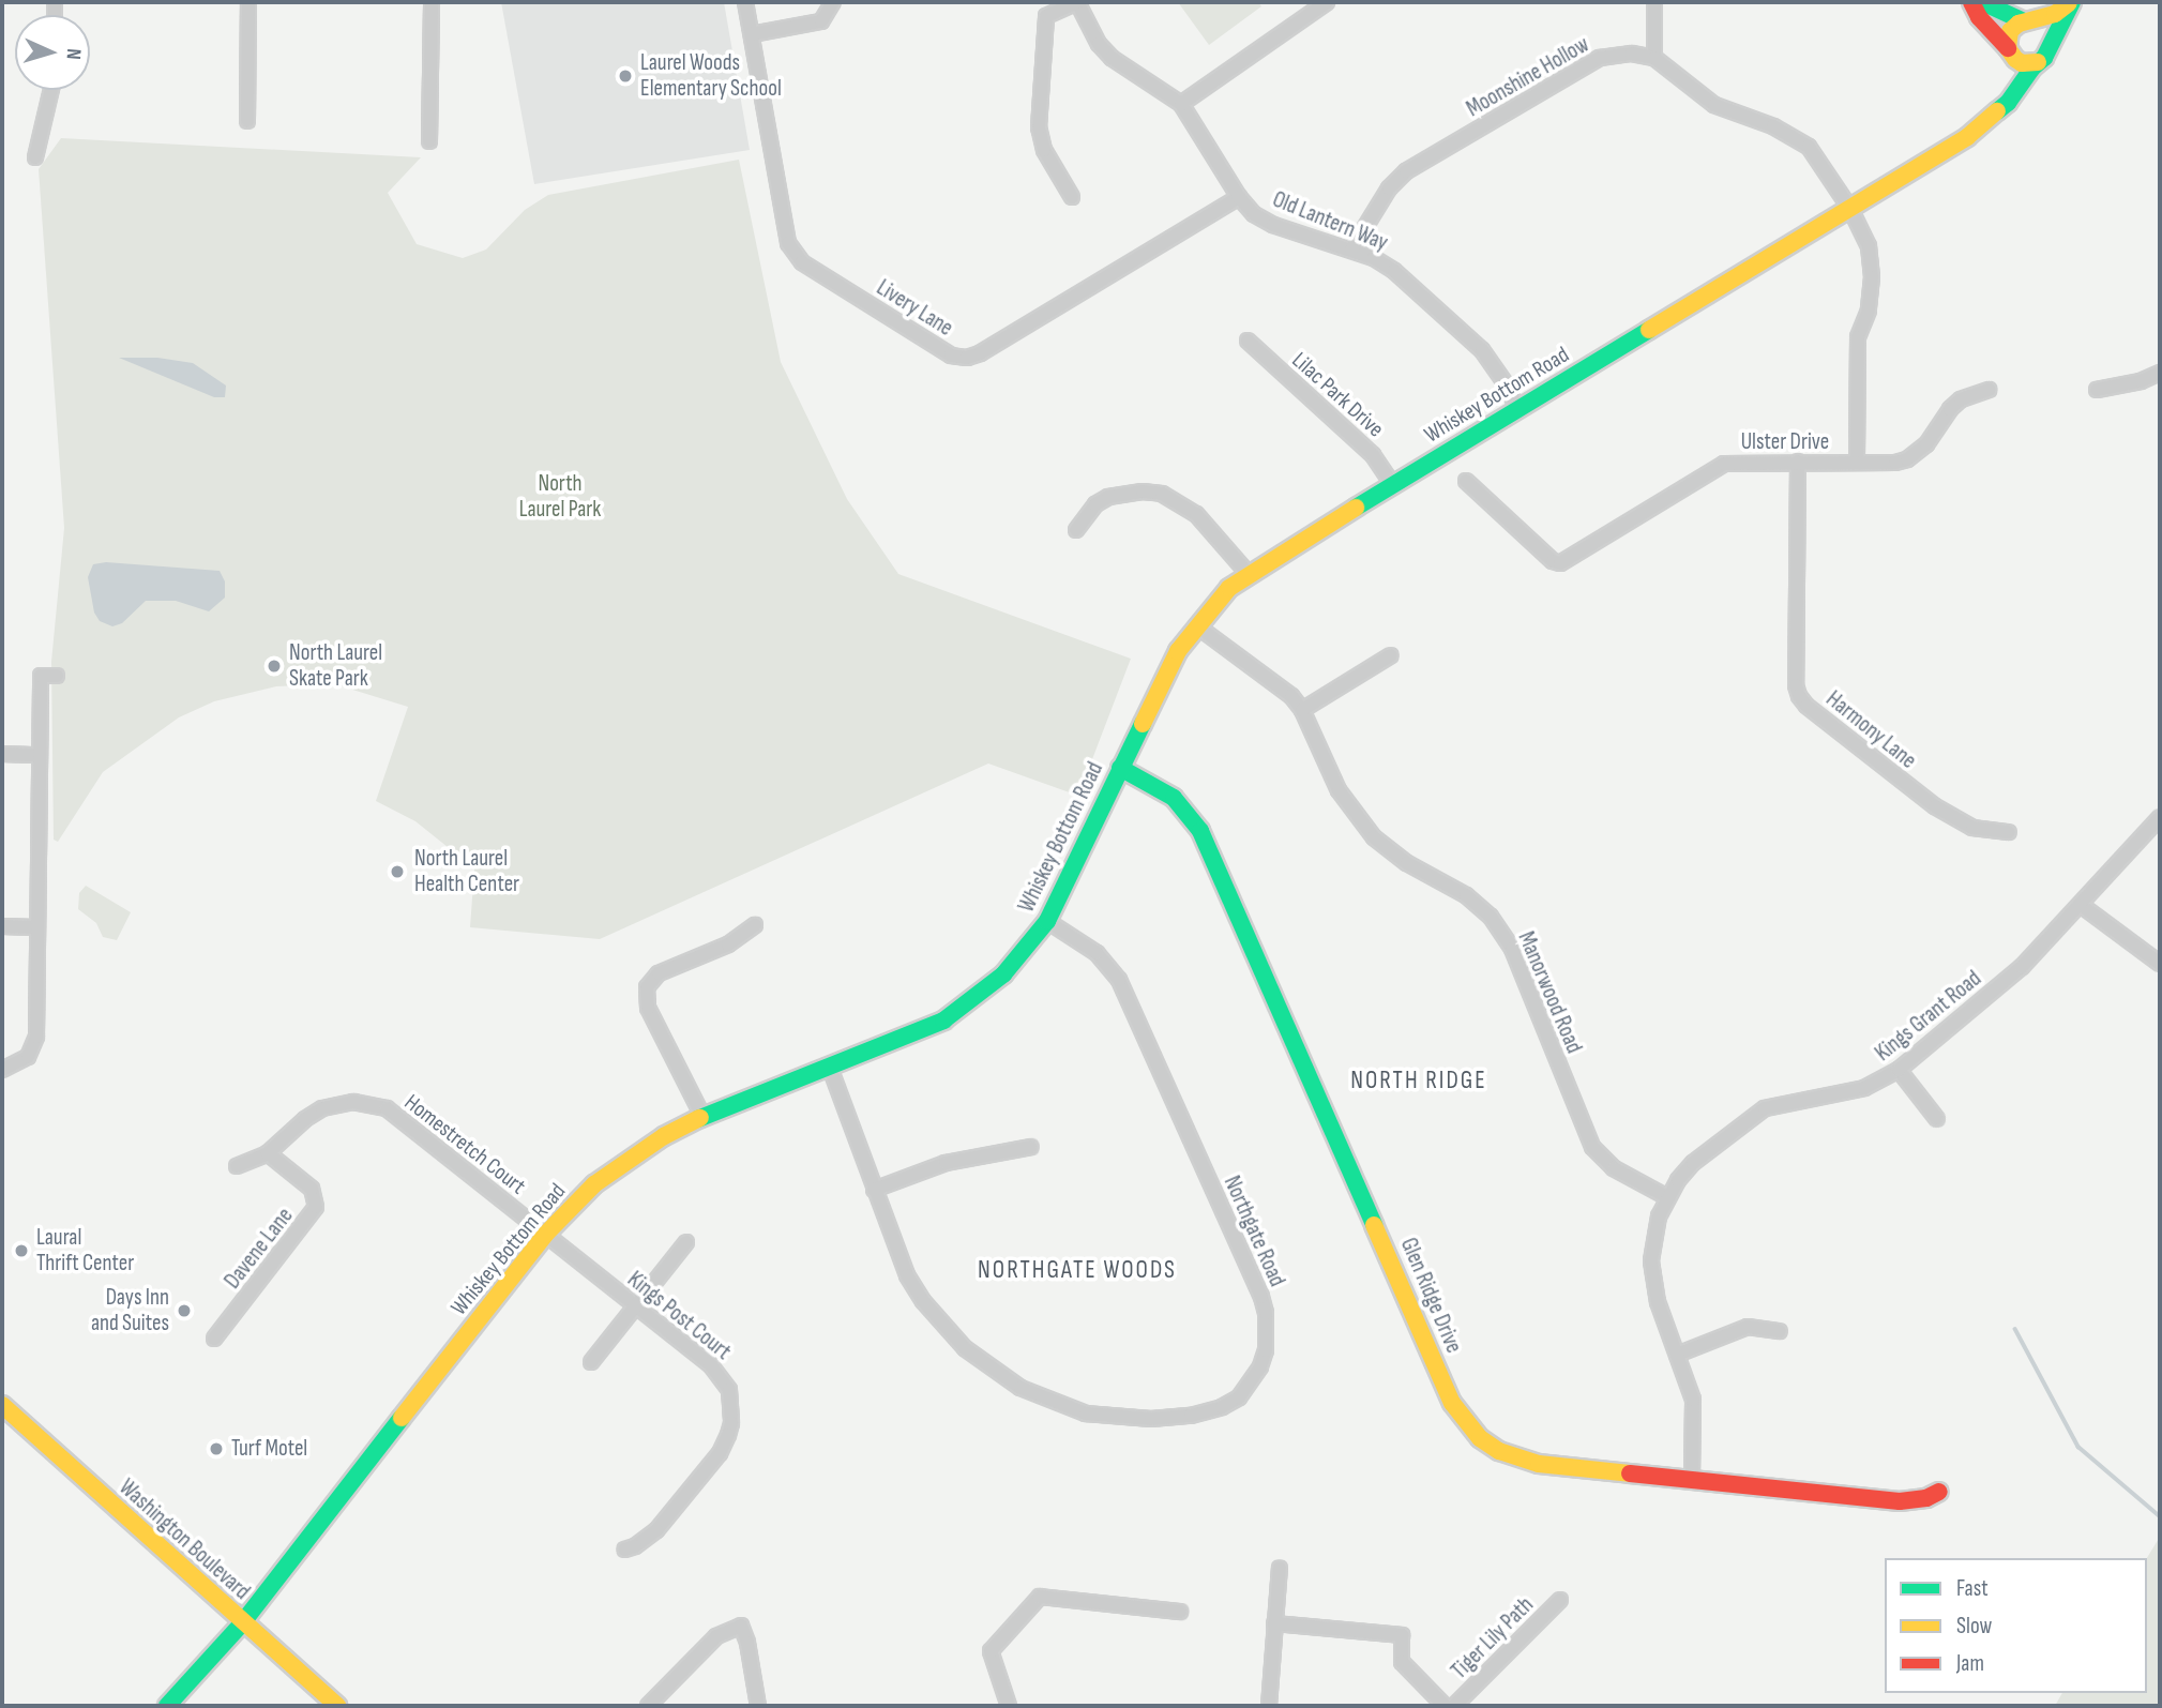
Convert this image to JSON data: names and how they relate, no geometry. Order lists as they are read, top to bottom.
{
  "streets": {
    "street": [
      "Moonshine Hollow",
      "Old Lantern Way",
      "Livery Lane",
      "Lilac Park Drive",
      "Whiskey Bottom Road",
      "Ulster Drive",
      "Harmony Lane",
      "Manorwood Road",
      "Kings Grant Road",
      "Homestretch Court",
      "Northgate Road",
      "Davene Lane",
      "Glen Ridge Drive",
      "Kings Post Court",
      "Washington Boulevard",
      "Tiger Lily Path"
    ]
  },
  "crossings": [
    ["Moonshine Hollow", "Old Lantern Way"],
    ["Old Lantern Way", "Livery Lane"],
    ["Old Lantern Way", "Whiskey Bottom Road"],
    ["Lilac Park Drive", "Whiskey Bottom Road"],
    ["Whiskey Bottom Road", "Manorwood Road"],
    ["Whiskey Bottom Road", "Homestretch Court"],
    ["Whiskey Bottom Road", "Northgate Road"],
    ["Whiskey Bottom Road", "Glen Ridge Drive"],
    ["Whiskey Bottom Road", "Kings Post Court"],
    ["Whiskey Bottom Road", "Washington Boulevard"],
    ["Ulster Drive", "Harmony Lane"],
    ["Manorwood Road", "Kings Grant Road"],
    ["Kings Grant Road", "Glen Ridge Drive"],
    ["Homestretch Court", "Davene Lane"],
    ["Homestretch Court", "Kings Post Court"]
  ],
  "districts": ["NORTH RIDGE", "NORTHGATE WOODS"],
  "parks": ["North Laurel Park"],
  "places": [
    "Laurel Woods Elementary School",
    "North Laurel Skate Park",
    "North Laurel Health Center",
    "Laural Thrift Center",
    "Days Inn and Suites",
    "Turf Motel"
  ],
  "legend": ["Fast", "Slow", "Jam"],
  "north": "right"
}
